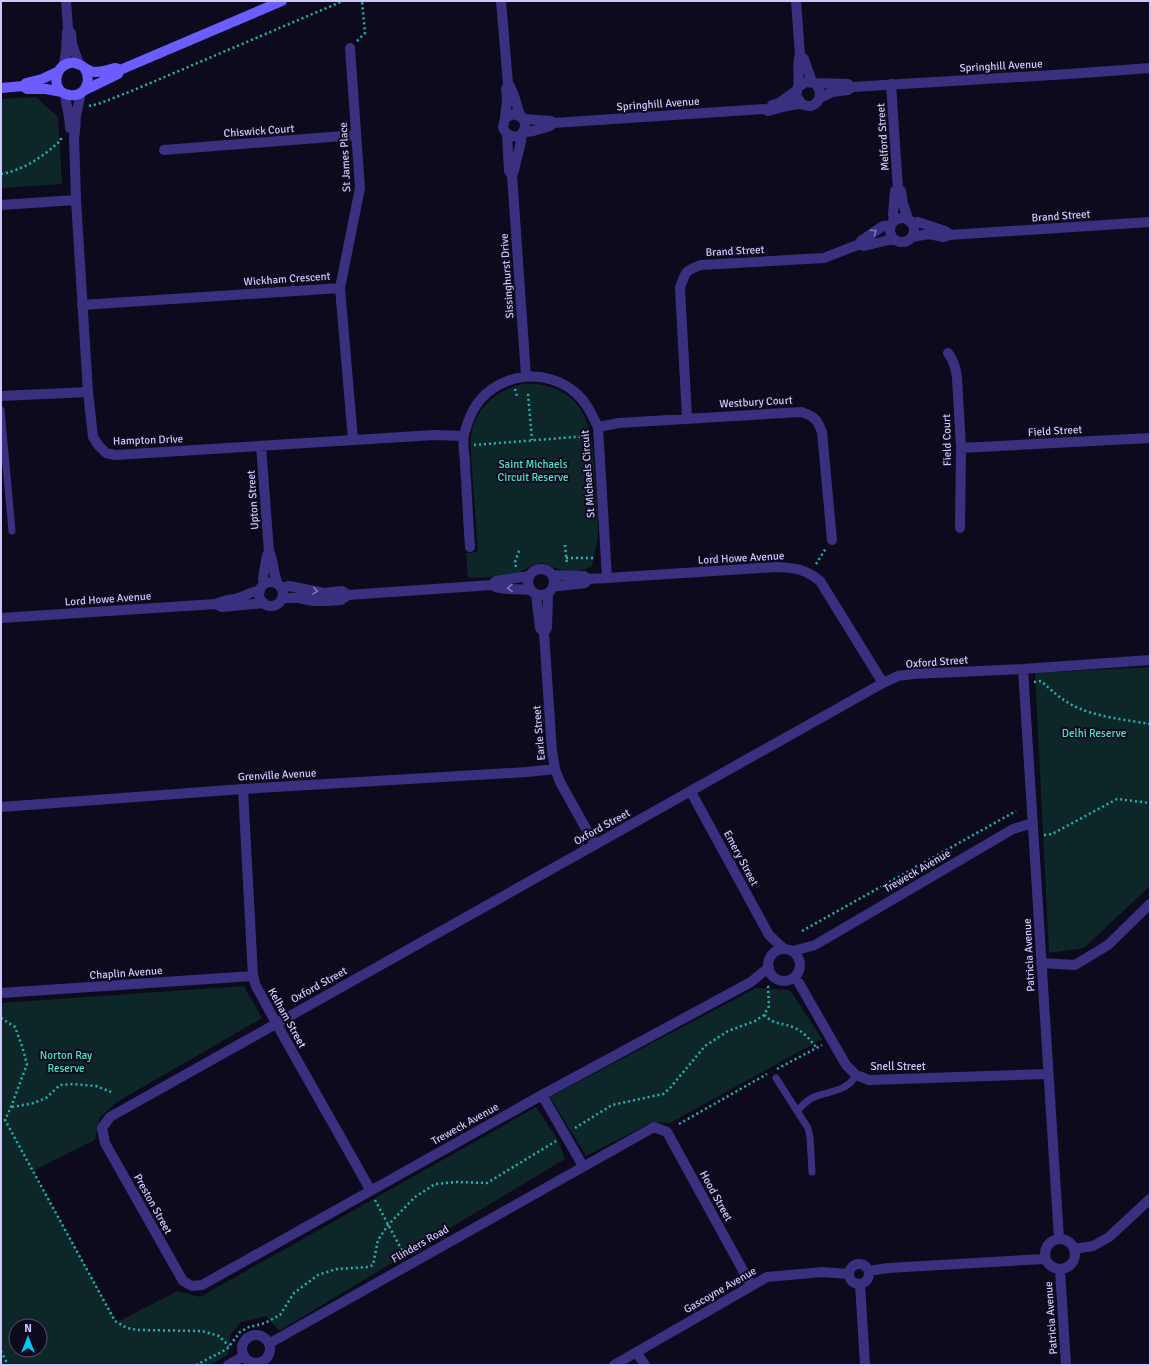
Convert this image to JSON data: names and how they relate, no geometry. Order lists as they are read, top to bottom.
{
  "streets": {
    "street": [
      "Springhill Avenue",
      "Chiswick Court",
      "Melford Street",
      "St James Place",
      "Brand Street",
      "Sissinghurst Drive",
      "Wickham Crescent",
      "Westbury Court",
      "Field Street",
      "Hampton Drive",
      "Field Court",
      "St Michaels Circuit",
      "Upton Street",
      "Lord Howe Avenue",
      "Oxford Street",
      "Earle Street",
      "Grenville Avenue",
      "Emery Street",
      "Treweck Avenue",
      "Patricia Avenue",
      "Chaplin Avenue",
      "Kelham Street",
      "Snell Street",
      "Hood Street",
      "Preston Street",
      "Flinders Road",
      "Gascoyne Avenue"
    ]
  },
  "crossings": [
    ["Springhill Avenue", "Melford Street"],
    ["Springhill Avenue", "Sissinghurst Drive"],
    ["Chiswick Court", "St James Place"],
    ["Melford Street", "Brand Street"],
    ["St James Place", "Wickham Crescent"],
    ["Brand Street", "Westbury Court"],
    ["Sissinghurst Drive", "St Michaels Circuit"],
    ["Wickham Crescent", "Hampton Drive"],
    ["Westbury Court", "St Michaels Circuit"],
    ["Field Street", "Field Court"],
    ["Hampton Drive", "St Michaels Circuit"],
    ["Hampton Drive", "Upton Street"],
    ["St Michaels Circuit", "Lord Howe Avenue"],
    ["Upton Street", "Lord Howe Avenue"],
    ["Lord Howe Avenue", "Earle Street"],
    ["Oxford Street", "Earle Street"],
    ["Oxford Street", "Emery Street"],
    ["Oxford Street", "Patricia Avenue"],
    ["Oxford Street", "Kelham Street"],
    ["Oxford Street", "Preston Street"],
    ["Earle Street", "Grenville Avenue"],
    ["Grenville Avenue", "Kelham Street"],
    ["Emery Street", "Treweck Avenue"],
    ["Treweck Avenue", "Patricia Avenue"],
    ["Treweck Avenue", "Kelham Street"],
    ["Treweck Avenue", "Preston Street"],
    ["Patricia Avenue", "Snell Street"],
    ["Chaplin Avenue", "Kelham Street"],
    ["Hood Street", "Flinders Road"],
    ["Hood Street", "Gascoyne Avenue"]
  ],
  "parks": ["Saint Michaels Circuit Reserve", "Delhi Reserve", "Norton Ray Reserve"],
  "north": "top"
}
